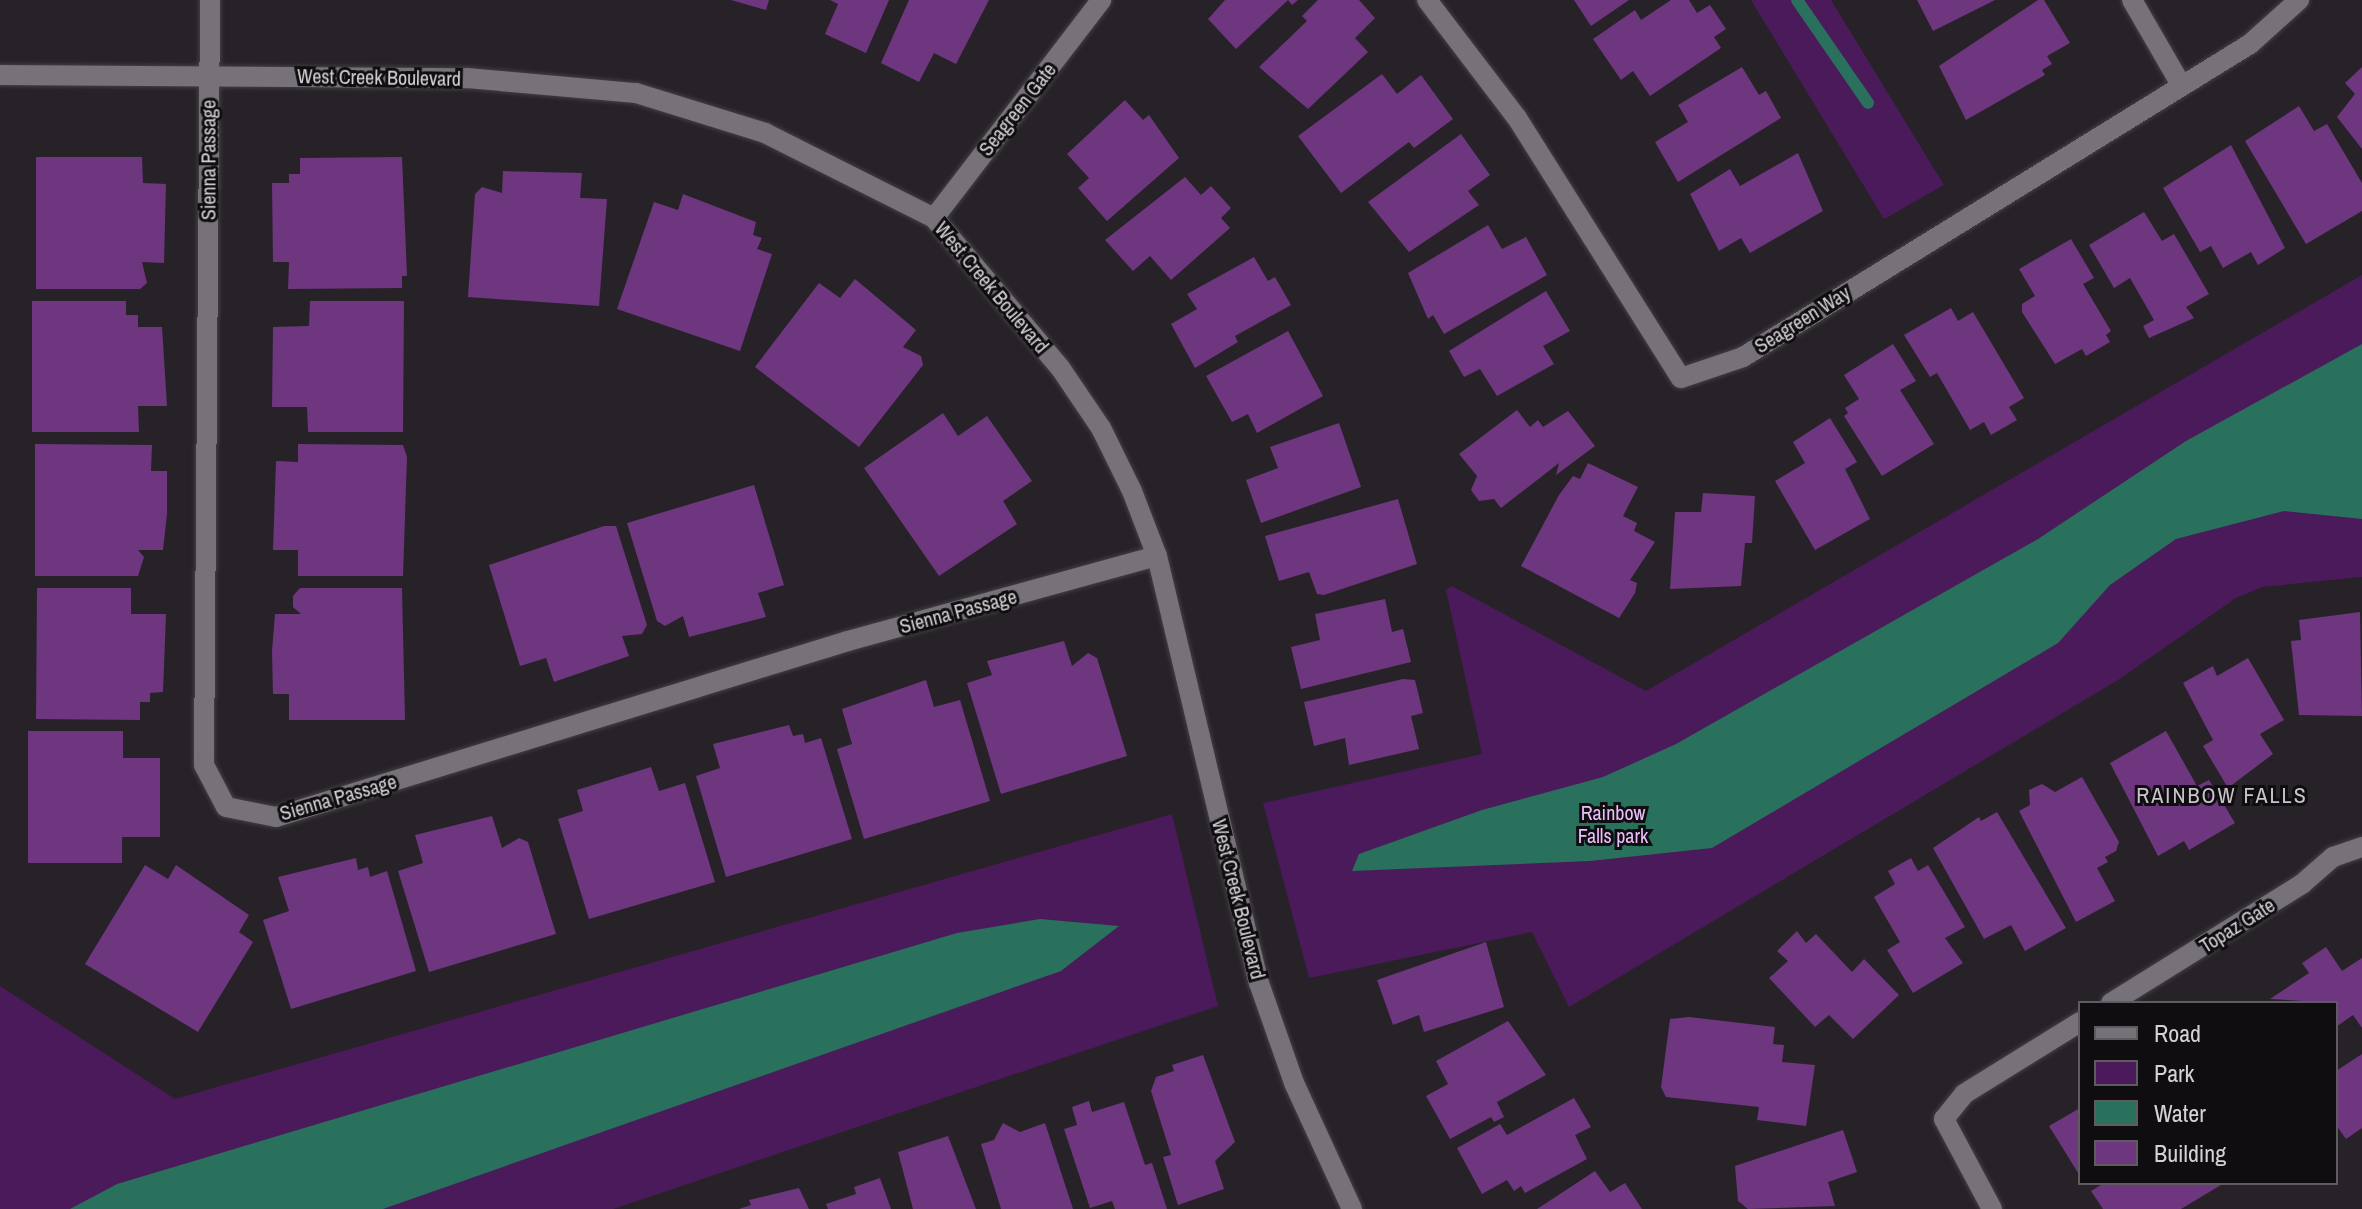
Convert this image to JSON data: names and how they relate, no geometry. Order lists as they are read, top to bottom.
{
  "streets": {
    "street": [
      "West Creek Boulevard",
      "Seagreen Gate",
      "Sienna Passage",
      "Seagreen Way",
      "Topaz Gate"
    ]
  },
  "crossings": [
    ["West Creek Boulevard", "Seagreen Gate"],
    ["West Creek Boulevard", "Sienna Passage"]
  ],
  "districts": ["RAINBOW FALLS"],
  "parks": ["Rainbow Falls park"],
  "legend": [
    "Road",
    "Park",
    "Water",
    "Building"
  ]
}
